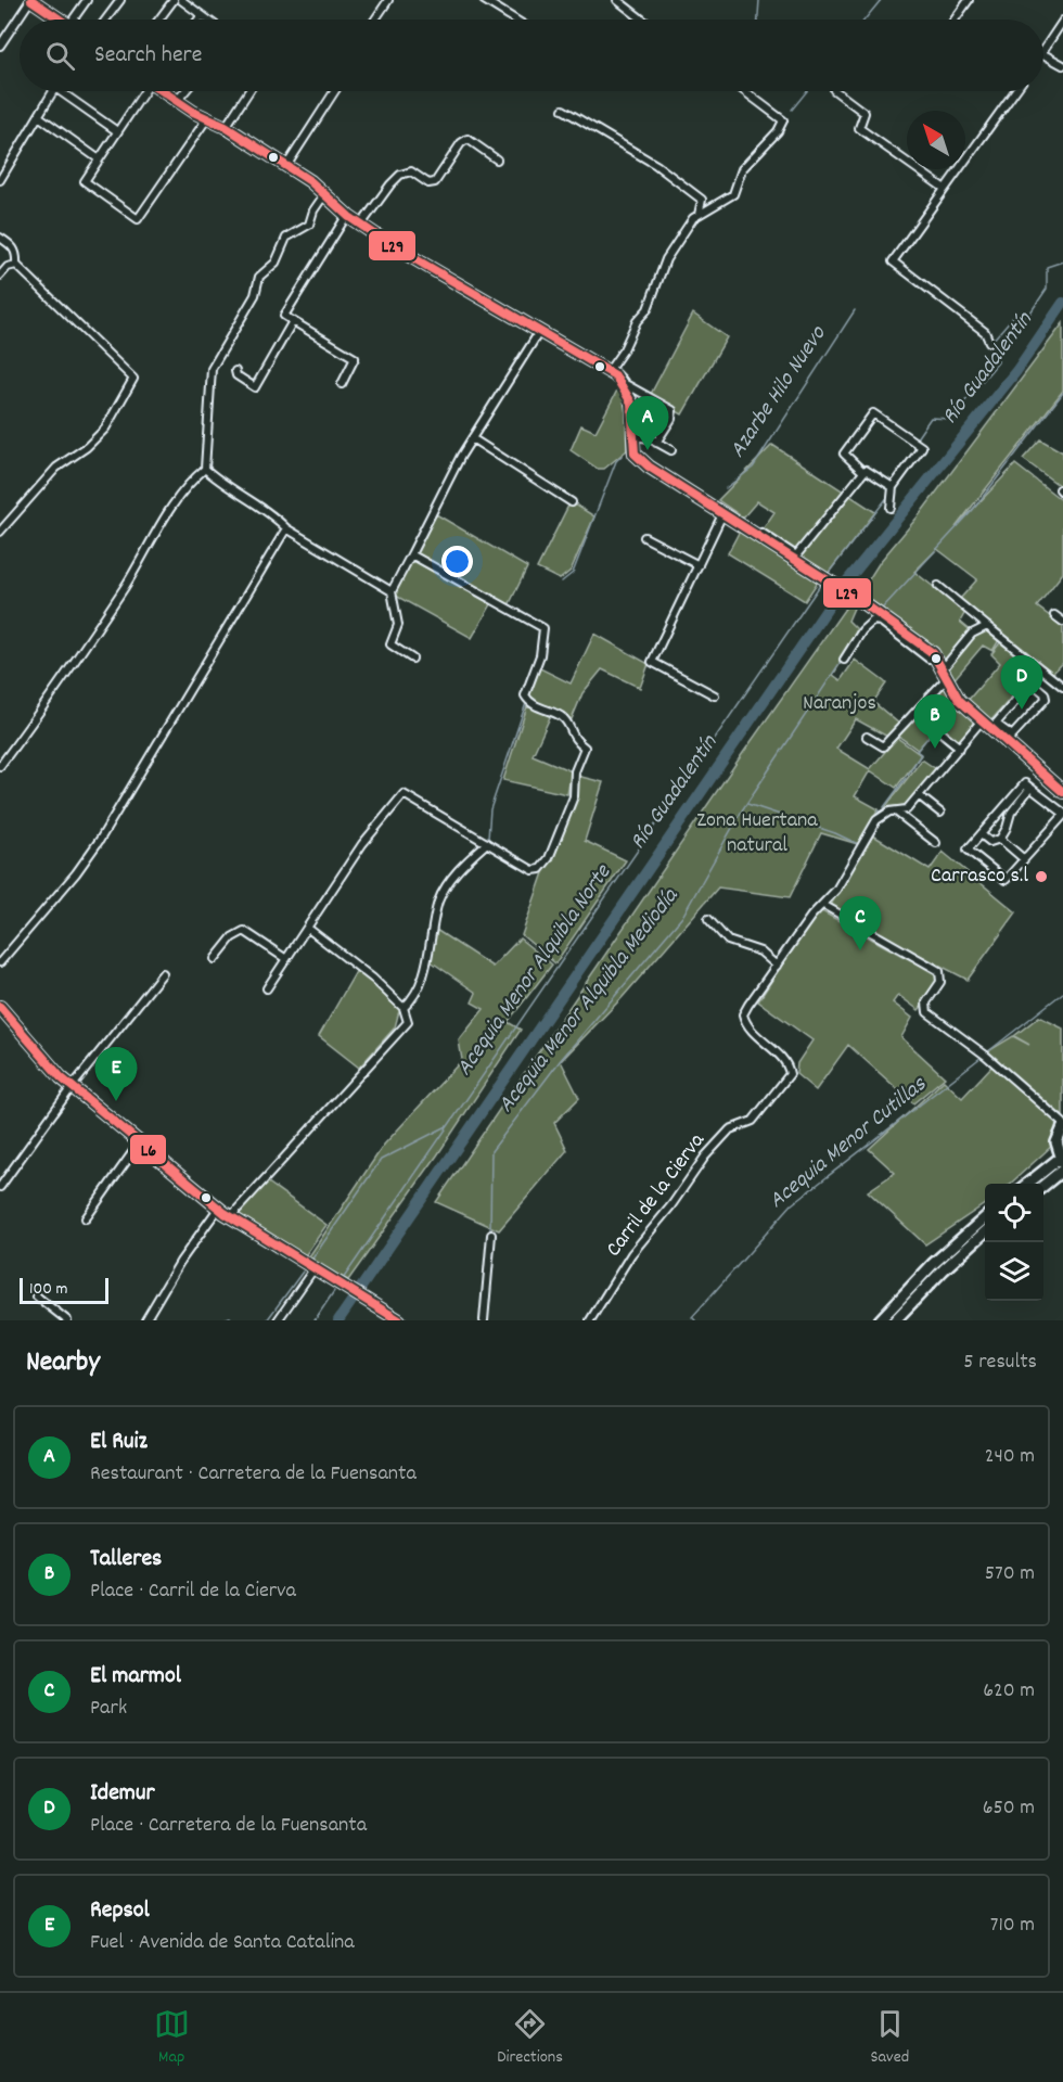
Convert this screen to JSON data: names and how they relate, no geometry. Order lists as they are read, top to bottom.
{
  "streets": {
    "street": ["Carril de la Cierva"]
  },
  "water": [
    "Río Guadalentín",
    "Azarbe Hilo Nuevo",
    "Acequia Menor Alquibla Norte",
    "Acequia Menor Alquibla Mediodía",
    "Acequia Menor Cutillas"
  ],
  "parks": ["Naranjos", "Zona Huertana natural"],
  "places": ["Carrasco s.l"],
  "lines": ["transit line L29", "transit line L6"],
  "scale_bar": "100 m",
  "north": "top left",
  "page": {
    "search": "Search here",
    "pins": [
      "A",
      "D",
      "B",
      "C",
      "E"
    ],
    "scale": "100 m",
    "heading": ["Nearby", "5 results"],
    "list": [
      {
        "mark": "A",
        "name": "El Ruiz",
        "note": "Restaurant · Carretera de la Fuensanta",
        "value": "240 m"
      },
      {
        "mark": "B",
        "name": "Talleres",
        "note": "Place · Carril de la Cierva",
        "value": "570 m"
      },
      {
        "mark": "C",
        "name": "El marmol",
        "note": "Park",
        "value": "620 m"
      },
      {
        "mark": "D",
        "name": "Idemur",
        "note": "Place · Carretera de la Fuensanta",
        "value": "650 m"
      },
      {
        "mark": "E",
        "name": "Repsol",
        "note": "Fuel · Avenida de Santa Catalina",
        "value": "710 m"
      }
    ],
    "nav": ["Map", "Directions", "Saved"]
  }
}
